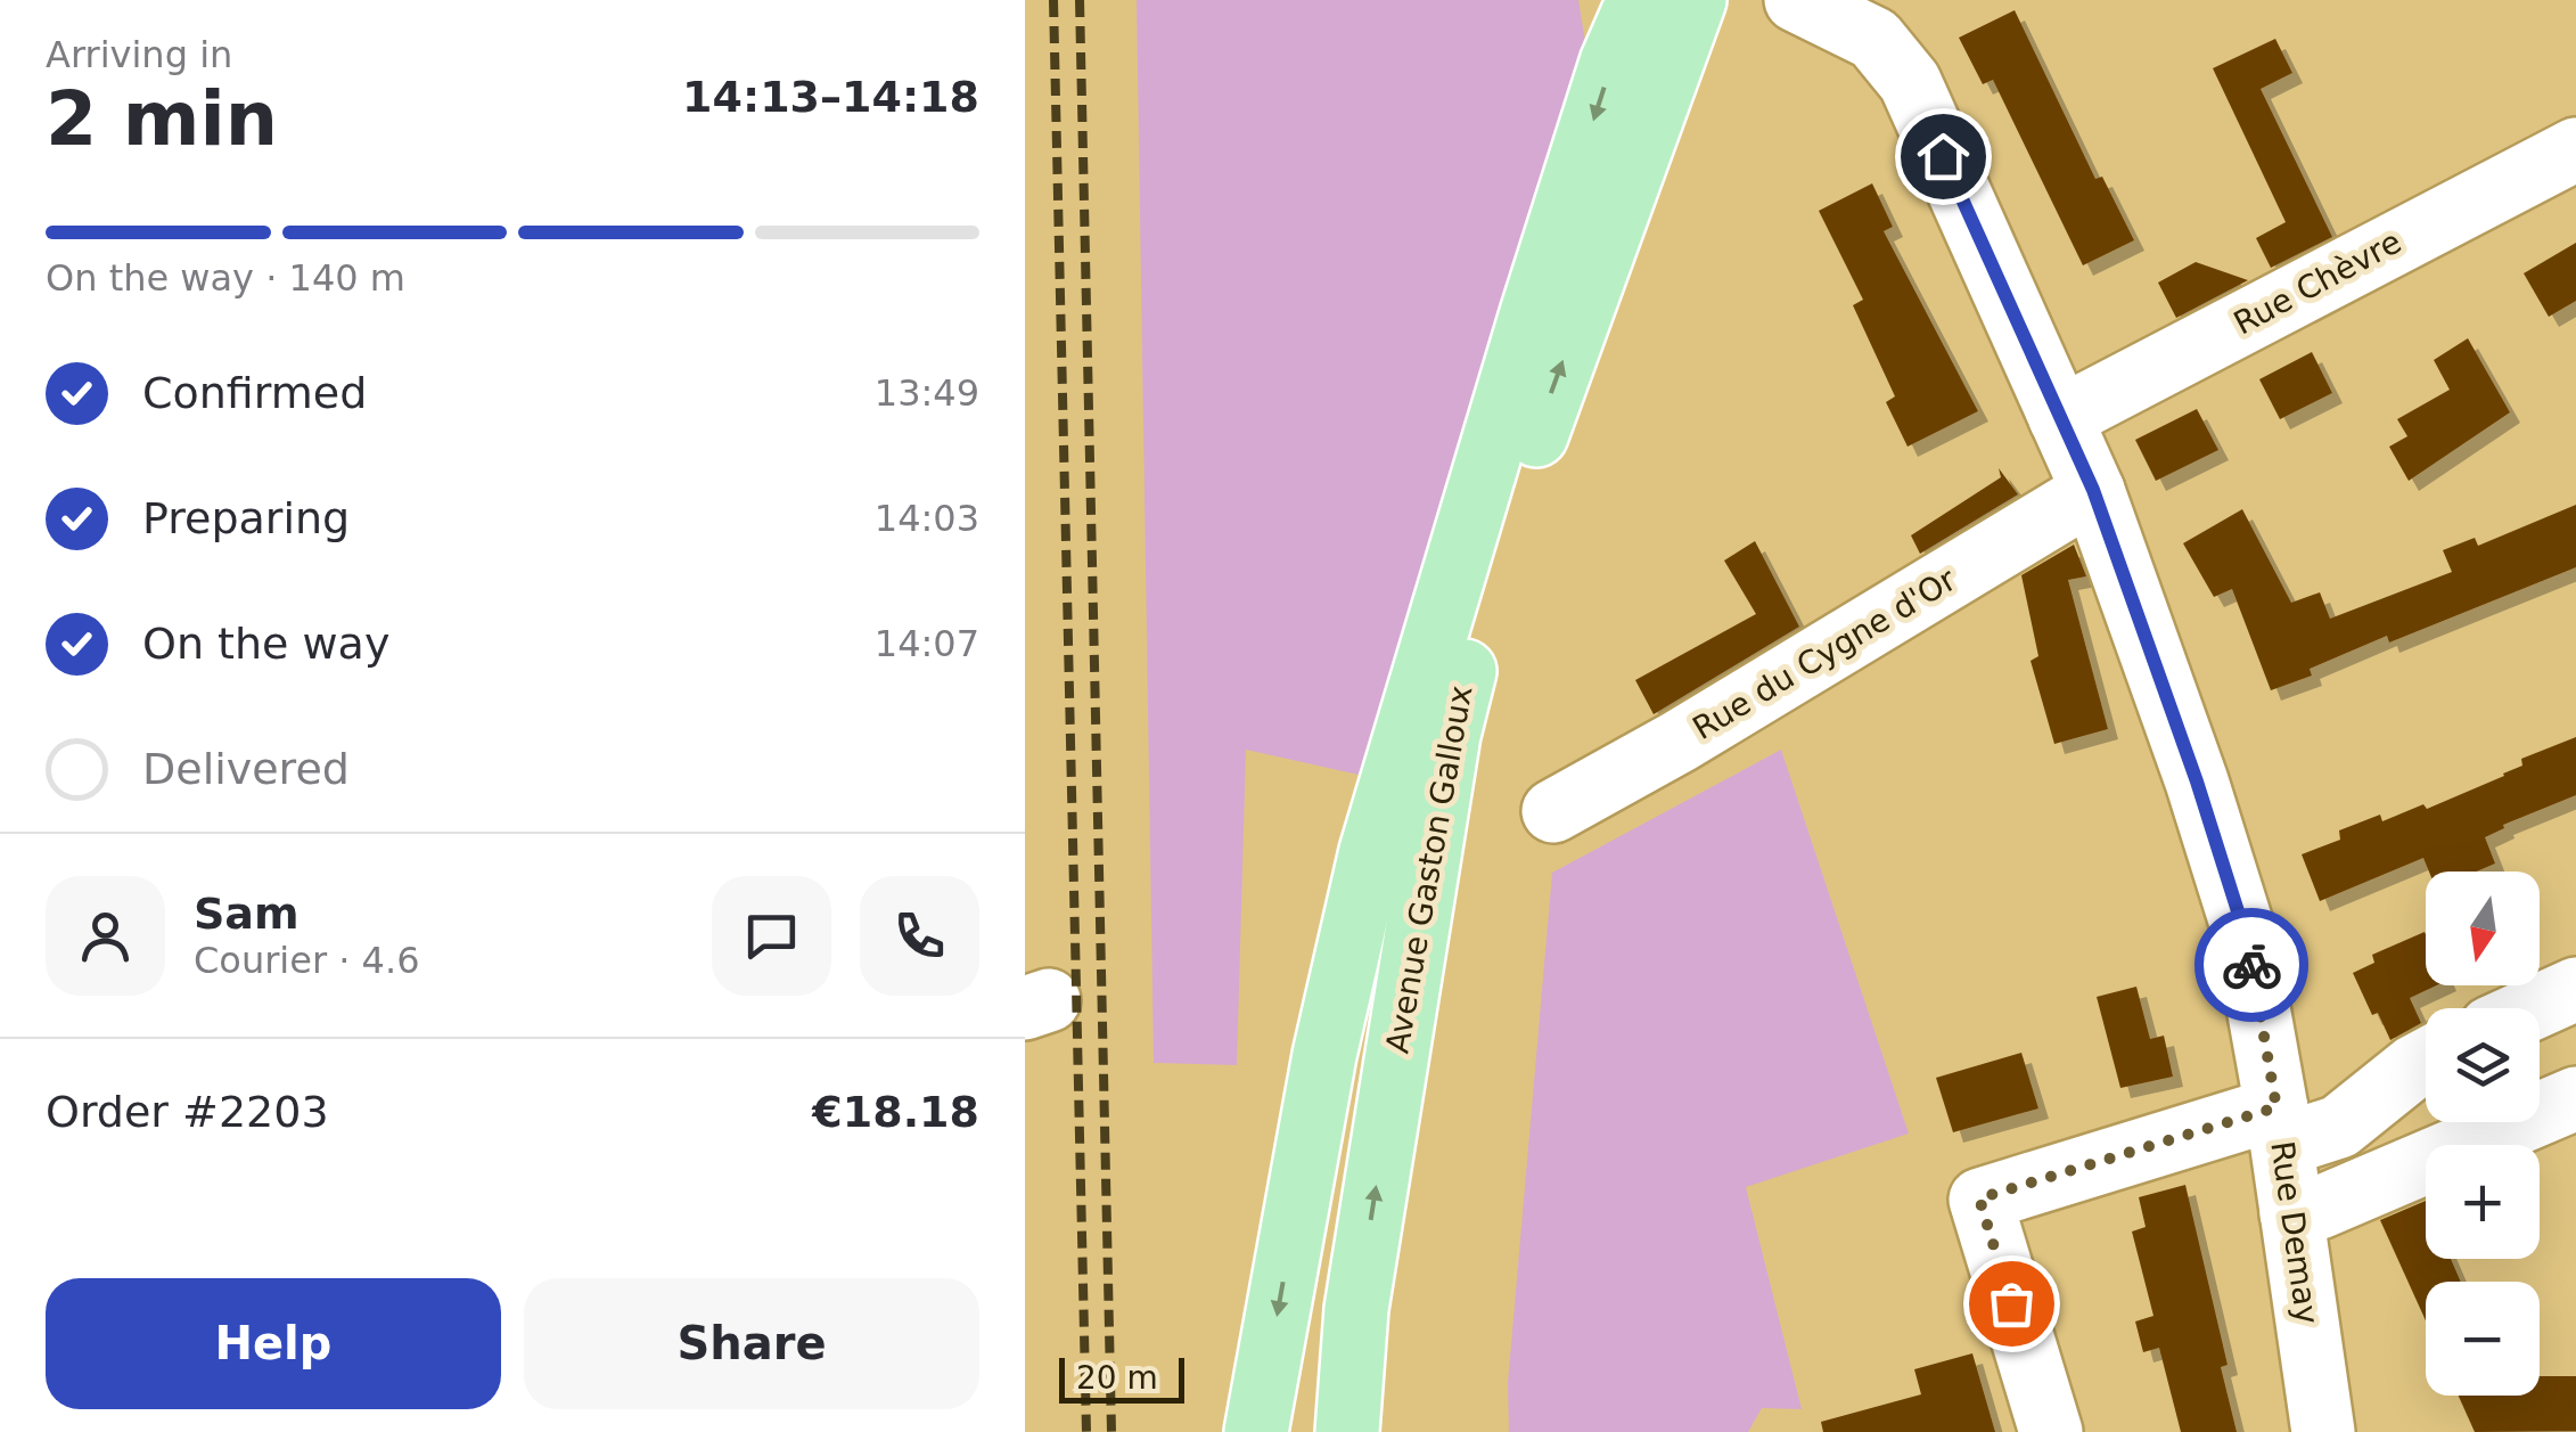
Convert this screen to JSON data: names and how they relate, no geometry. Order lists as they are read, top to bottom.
{
  "streets": {
    "main road": ["Avenue Gaston Galloux"],
    "street": ["Rue Chèvre", "Rue du Cygne d'Or", "Rue Demay"]
  },
  "crossings": [
    ["Rue Chèvre", "Rue Demay"],
    ["Rue du Cygne d'Or", "Rue Demay"]
  ],
  "scale_bar": "20 m",
  "north": "bottom",
  "page": {
    "heading": ["2 min", "Arriving in", "14:13–14:18"],
    "panel": [
      "Sam",
      "Courier · 4.6",
      "Order #2203",
      "€18.18"
    ],
    "bar": "On the way · 140 m",
    "list": [
      ["Confirmed", "13:49"],
      ["Preparing", "14:03"],
      ["On the way", "14:07"],
      "Delivered"
    ],
    "map_buttons": ["+", "−"],
    "buttons": ["Help", "Share"],
    "scale": "20 m"
  }
}
